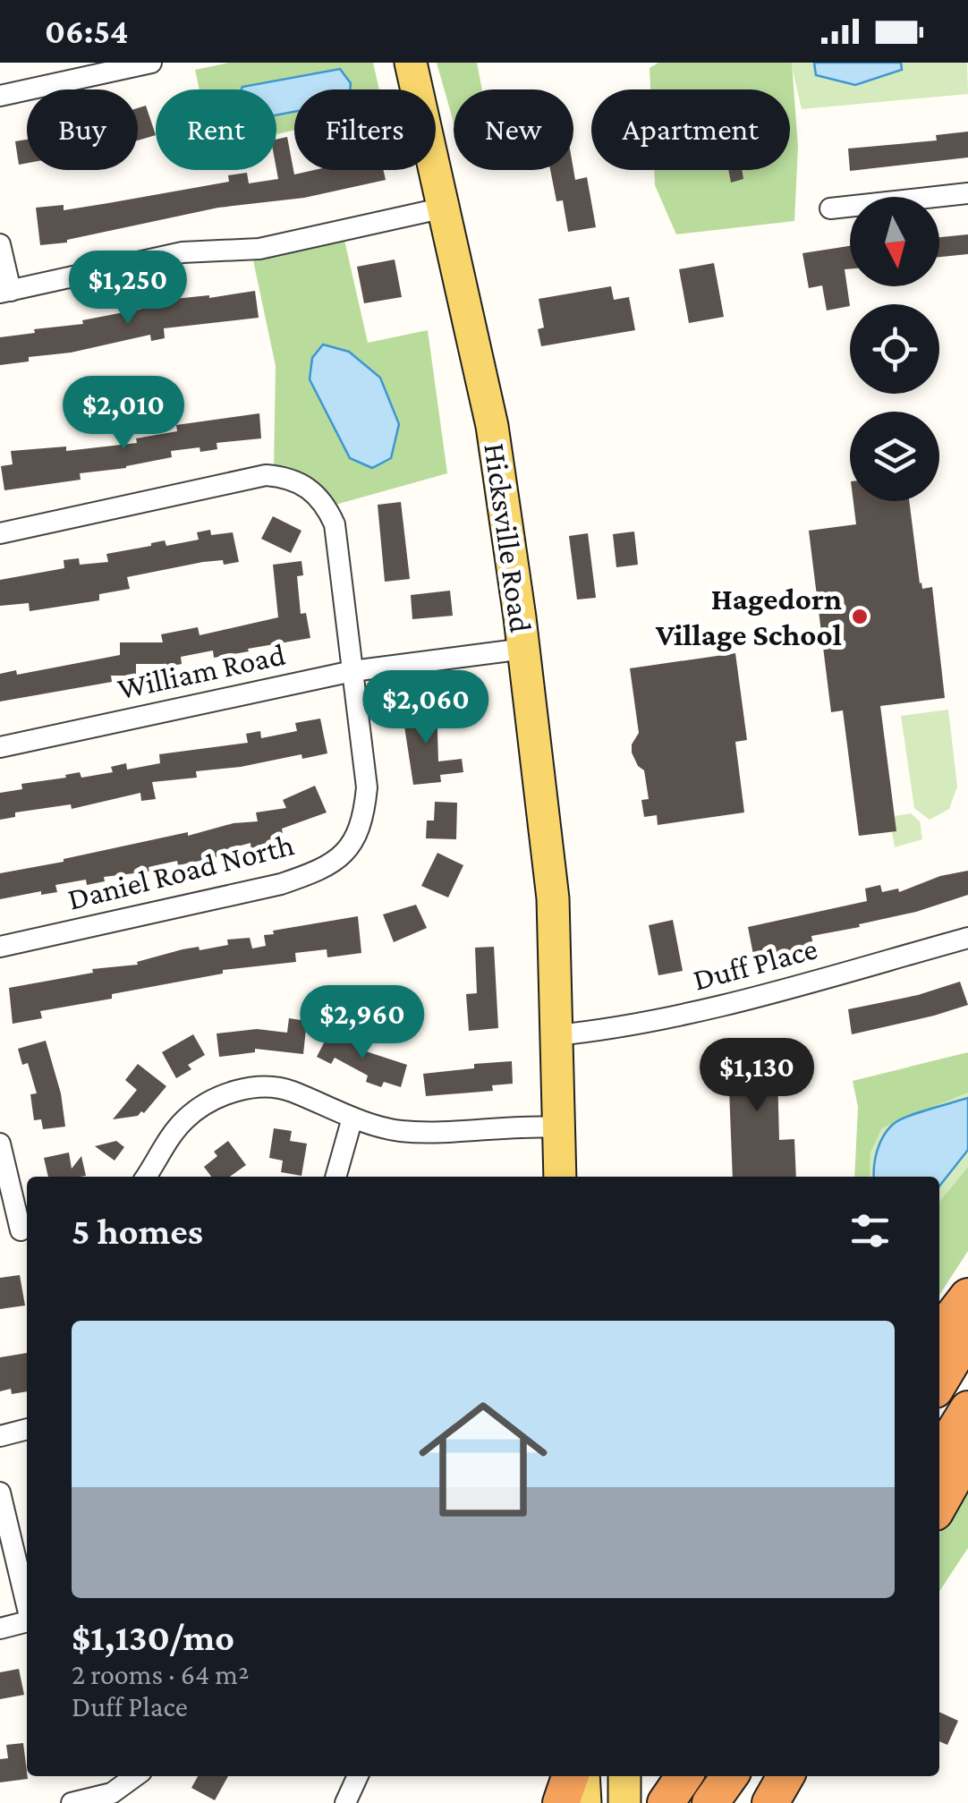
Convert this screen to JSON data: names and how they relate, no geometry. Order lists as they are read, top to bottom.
{
  "streets": {
    "main road": ["Hicksville Road"],
    "street": ["William Road", "Daniel Road North", "Duff Place"]
  },
  "crossings": [
    ["Hicksville Road", "William Road"],
    ["Hicksville Road", "Duff Place"],
    ["William Road", "Daniel Road North"]
  ],
  "places": ["Hagedorn Village School"],
  "north": "bottom",
  "page": {
    "status": "06:54",
    "chip": [
      "Buy",
      "Rent",
      "Filters",
      "New",
      "Apartment"
    ],
    "price": [
      "$1,250",
      "$2,010",
      "$2,060",
      "$2,960",
      "$1,130"
    ],
    "heading": "5 homes",
    "list": [
      {
        "name": "$1,130/mo",
        "note": "2 rooms · 64 m² · Duff Place"
      }
    ]
  }
}
